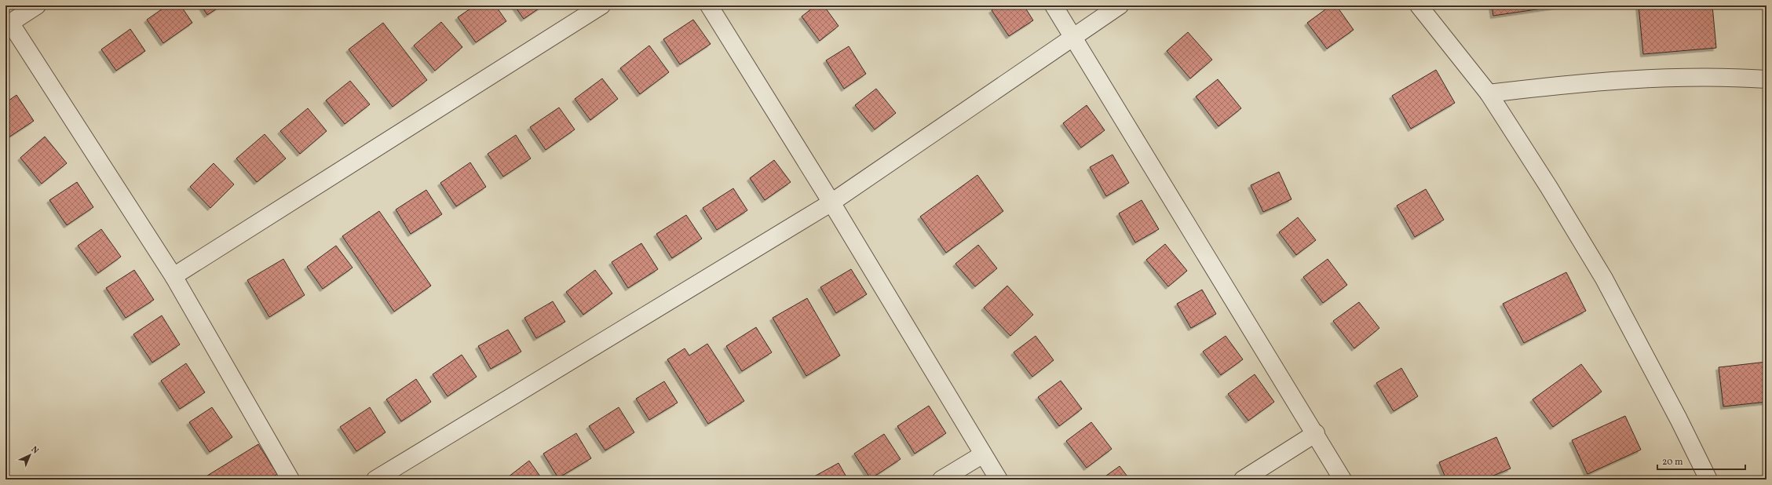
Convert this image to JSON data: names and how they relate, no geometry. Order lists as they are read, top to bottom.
{
  "scale_bar": "20 m",
  "north": "top right"
}
